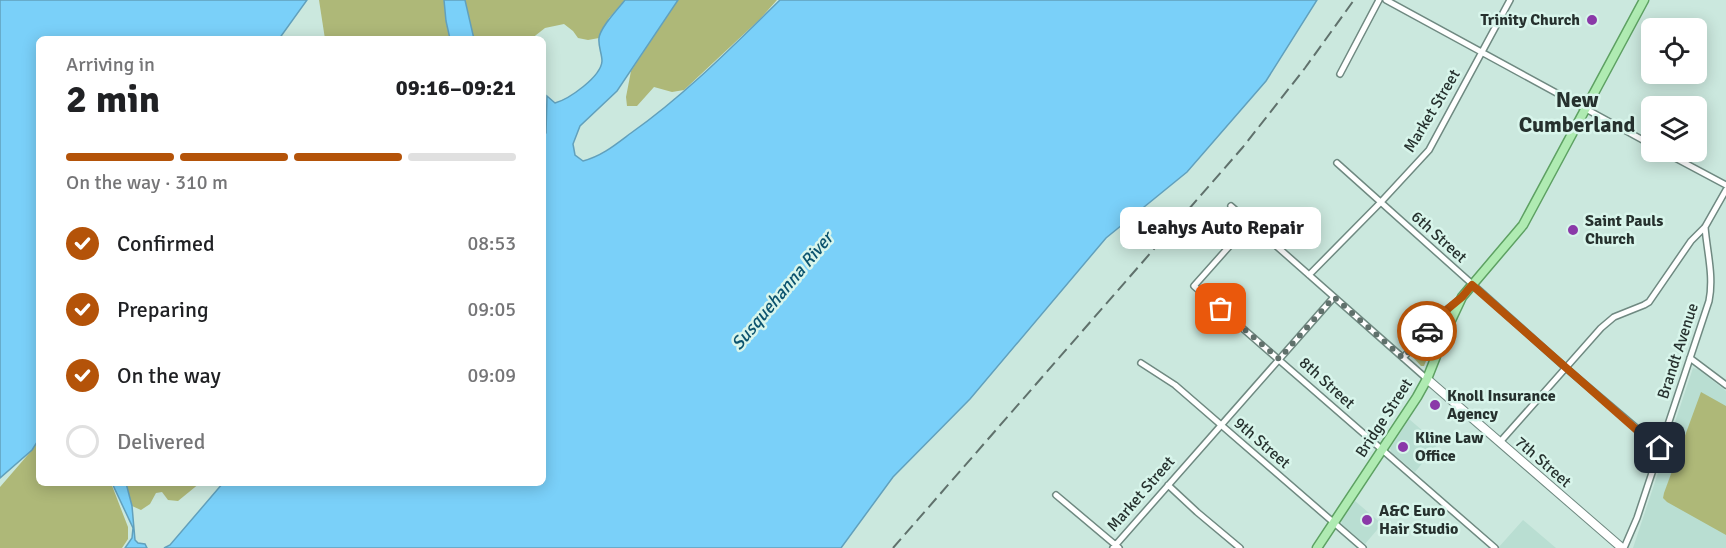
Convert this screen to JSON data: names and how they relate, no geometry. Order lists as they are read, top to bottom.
{
  "streets": {
    "main road": ["Bridge Street", "7th Street"],
    "street": [
      "Market Street",
      "6th Street",
      "Brandt Avenue",
      "8th Street",
      "9th Street"
    ]
  },
  "crossings": [
    ["Market Street", "6th Street"],
    ["Market Street", "8th Street"],
    ["Market Street", "9th Street"],
    ["Market Street", "7th Street"],
    ["6th Street", "Brandt Avenue"],
    ["6th Street", "Bridge Street"],
    ["Brandt Avenue", "7th Street"],
    ["8th Street", "Bridge Street"],
    ["8th Street", "7th Street"],
    ["Bridge Street", "9th Street"],
    ["Bridge Street", "7th Street"]
  ],
  "districts": ["New Cumberland"],
  "water": ["Susquehanna River"],
  "places": [
    "Trinity Church",
    "Saint Pauls Church",
    "Leahys Auto Repair",
    "Knoll Insurance Agency",
    "Kline Law Office",
    "A&C Euro Hair Studio"
  ],
  "page": {
    "heading": ["2 min", "Arriving in", "09:16–09:21"],
    "bar": "On the way · 310 m",
    "bubble": "Leahys Auto Repair",
    "list": [
      ["Confirmed", "08:53"],
      ["Preparing", "09:05"],
      ["On the way", "09:09"],
      "Delivered"
    ]
  }
}
